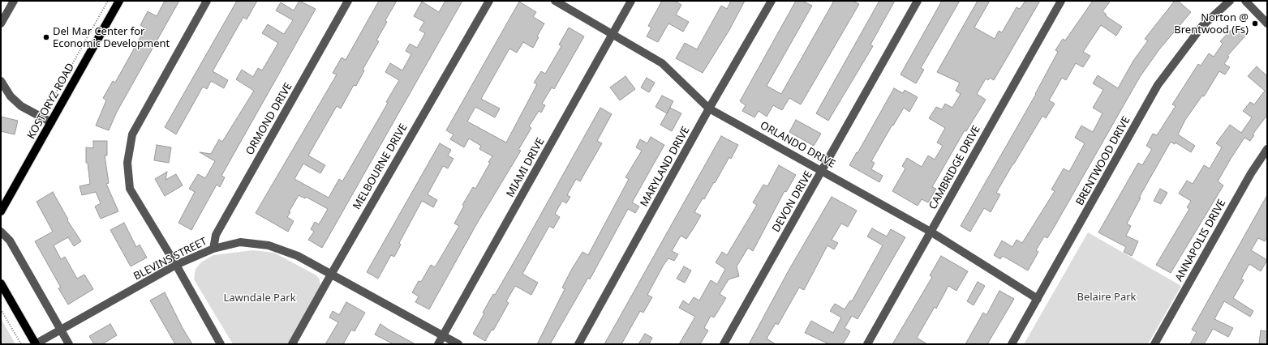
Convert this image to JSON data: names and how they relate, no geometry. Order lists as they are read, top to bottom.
{
  "streets": {
    "main road": ["KOSTORYZ ROAD"],
    "street": [
      "ORMOND DRIVE",
      "ORLANDO DRIVE",
      "BRENTWOOD DRIVE",
      "MELBOURNE DRIVE",
      "MARYLAND DRIVE",
      "MIAMI DRIVE",
      "CAMBRIDGE DRIVE",
      "DEVON DRIVE",
      "ANNAPOLIS DRIVE",
      "BLEVINS STREET"
    ]
  },
  "crossings": [
    ["ORMOND DRIVE", "BLEVINS STREET"],
    ["ORLANDO DRIVE", "BRENTWOOD DRIVE"],
    ["ORLANDO DRIVE", "MARYLAND DRIVE"],
    ["ORLANDO DRIVE", "MIAMI DRIVE"],
    ["ORLANDO DRIVE", "CAMBRIDGE DRIVE"],
    ["ORLANDO DRIVE", "DEVON DRIVE"],
    ["MELBOURNE DRIVE", "BLEVINS STREET"],
    ["MIAMI DRIVE", "BLEVINS STREET"]
  ],
  "parks": ["Belaire Park", "Lawndale Park"],
  "places": ["Norton @ Brentwood (Fs)", "Del Mar Center for Economic Development"]
}
